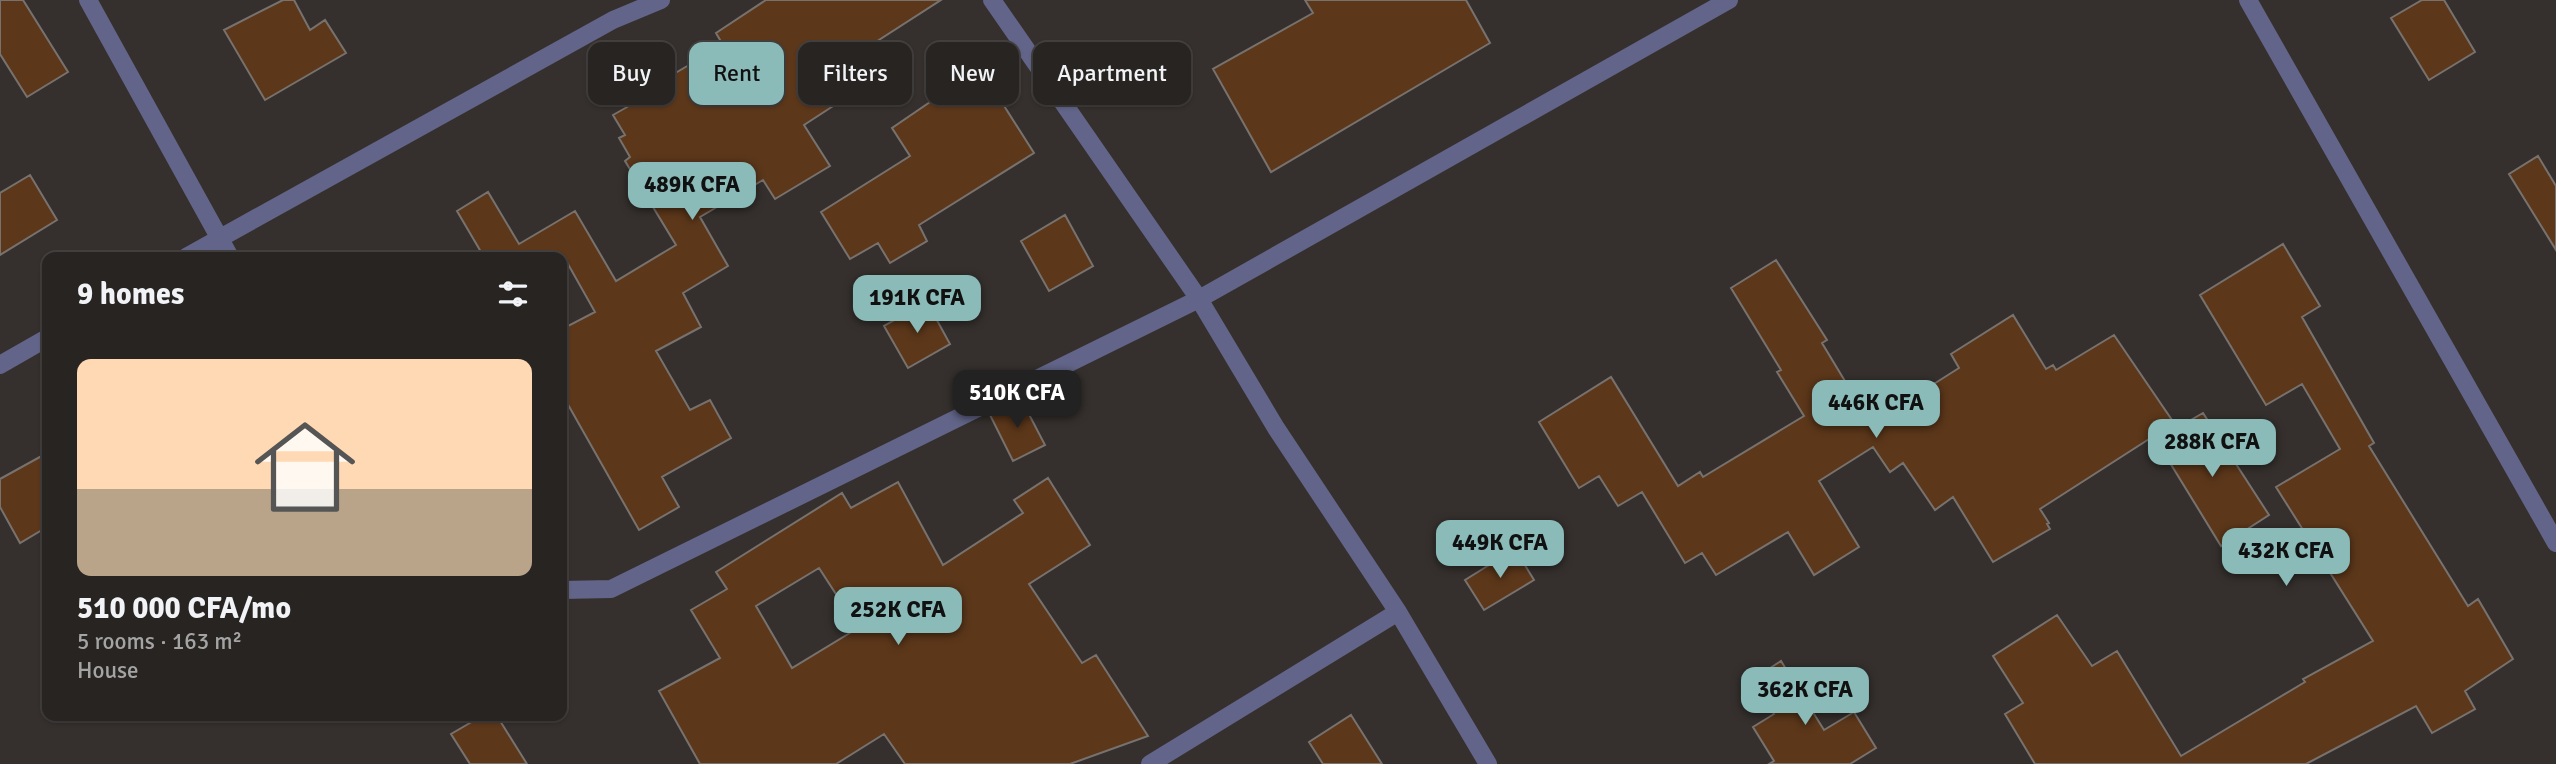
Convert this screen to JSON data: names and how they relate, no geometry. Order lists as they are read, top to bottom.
{
  "page": {
    "chip": [
      "Buy",
      "Rent",
      "Filters",
      "New",
      "Apartment"
    ],
    "price": [
      "489K CFA",
      "191K CFA",
      "510K CFA",
      "446K CFA",
      "288K CFA",
      "449K CFA",
      "432K CFA",
      "252K CFA",
      "362K CFA"
    ],
    "heading": "9 homes",
    "list": [
      {
        "name": "510 000 CFA/mo",
        "note": "5 rooms · 163 m² · House"
      }
    ]
  }
}
